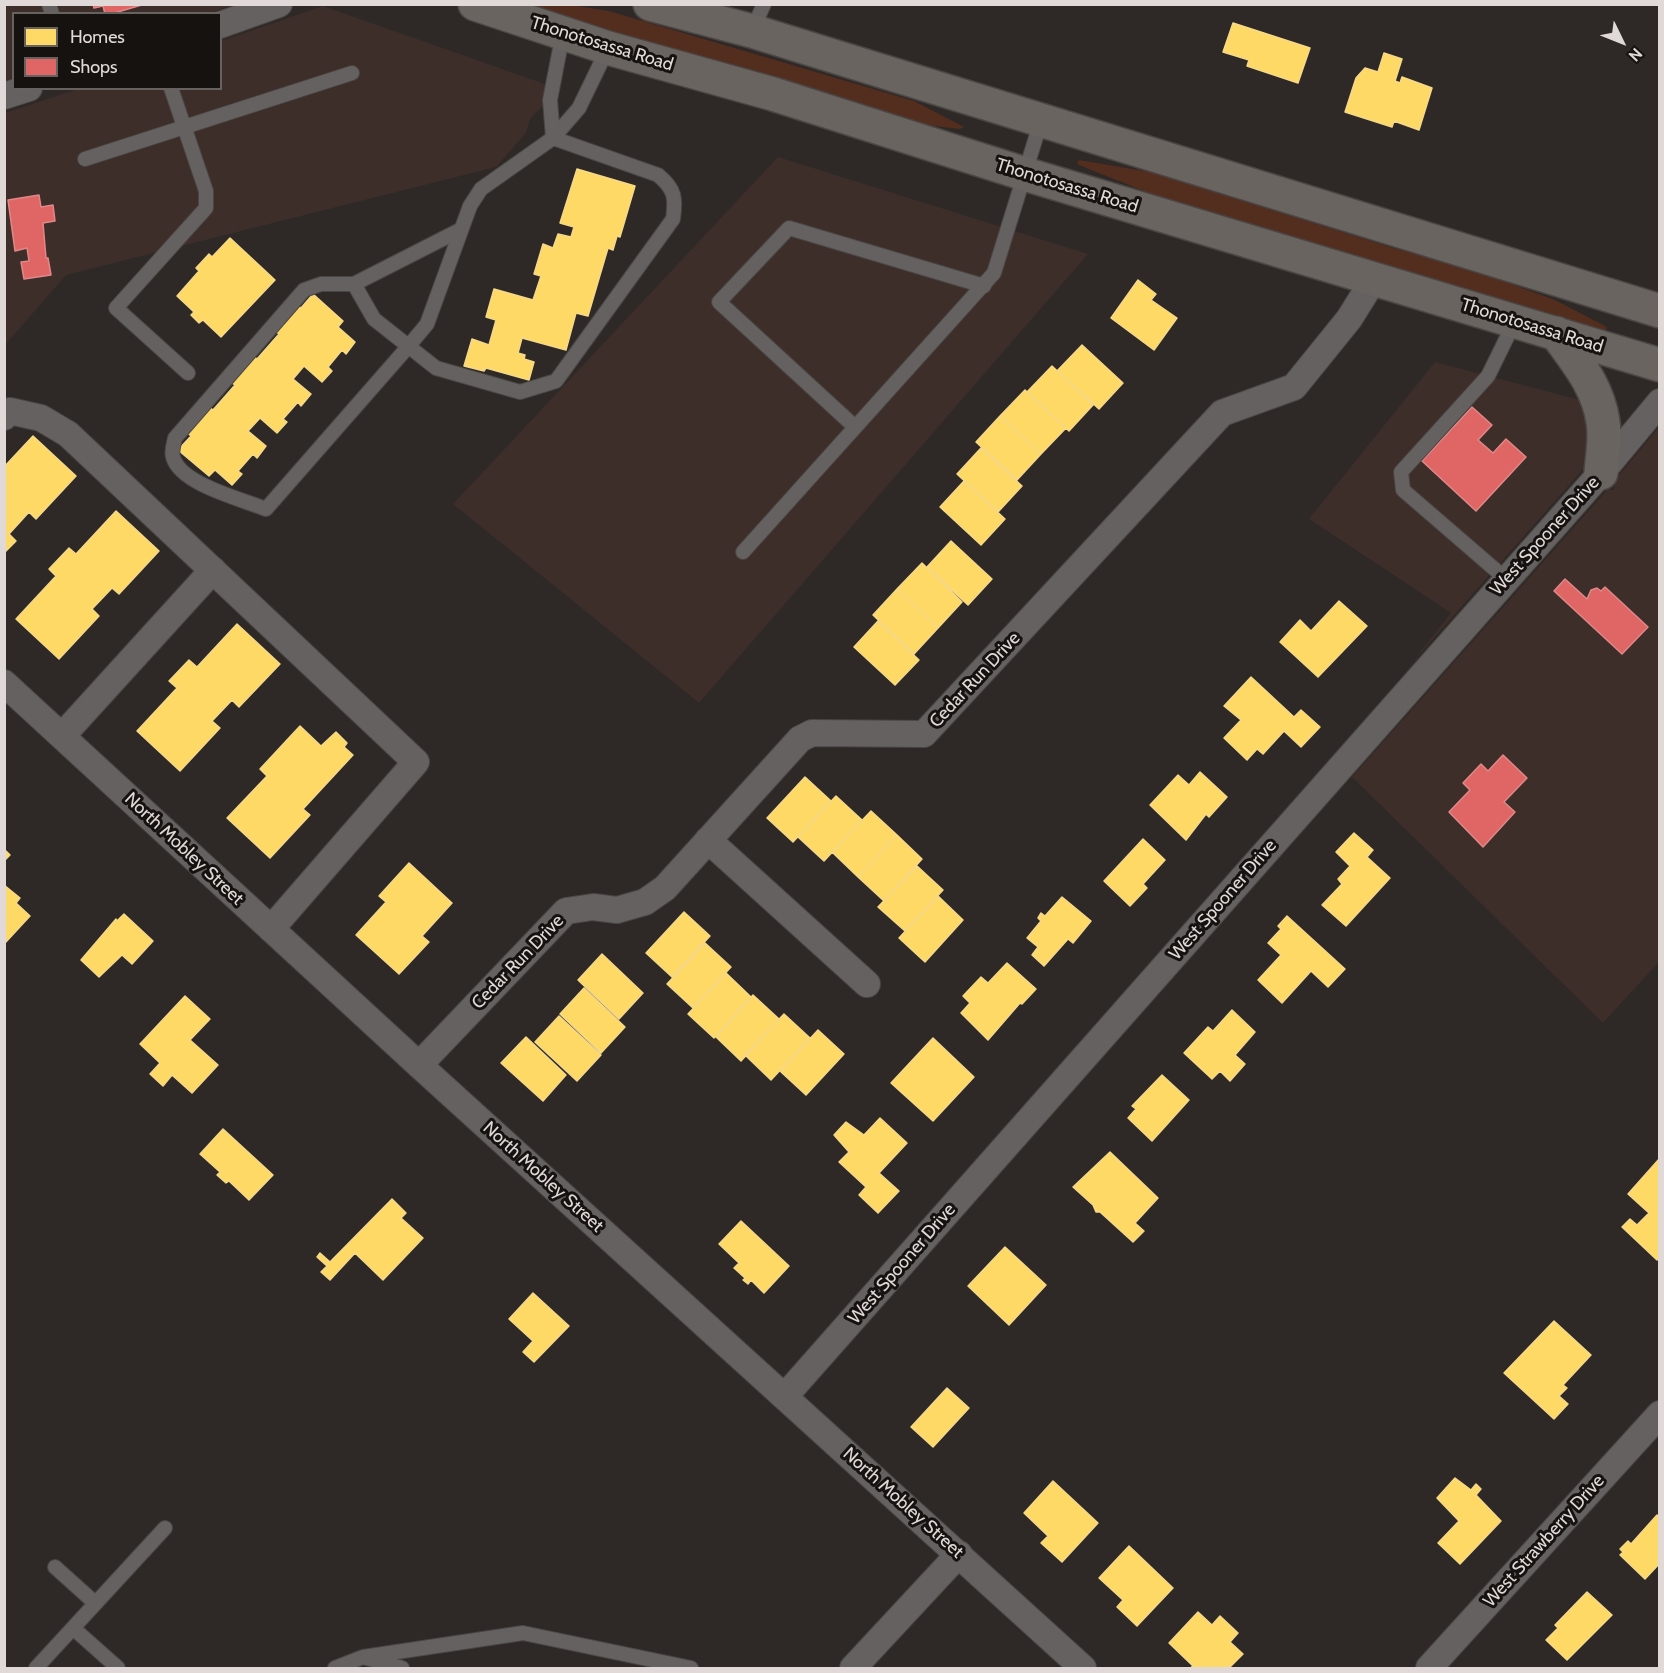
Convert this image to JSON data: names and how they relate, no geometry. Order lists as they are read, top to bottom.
{
  "streets": {
    "main road": ["Thonotosassa Road"],
    "street": [
      "West Spooner Drive",
      "Cedar Run Drive",
      "North Mobley Street",
      "West Strawberry Drive"
    ]
  },
  "crossings": [
    ["Thonotosassa Road", "Cedar Run Drive"],
    ["West Spooner Drive", "North Mobley Street"],
    ["Cedar Run Drive", "North Mobley Street"]
  ],
  "legend": ["Homes", "Shops"],
  "north": "bottom right"
}
